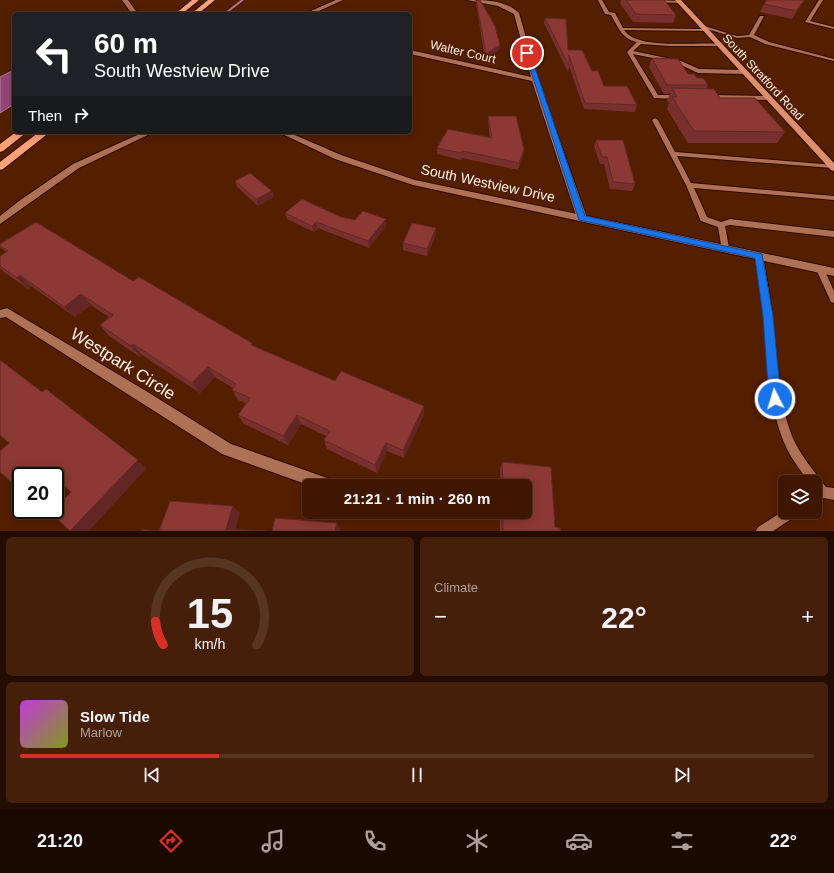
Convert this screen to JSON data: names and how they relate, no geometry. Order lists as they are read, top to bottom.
{
  "streets": {
    "main road": ["South Stratford Road"],
    "street": ["Walter Court", "South Westview Drive", "Westpark Circle"]
  },
  "page": {
    "turn": ["60 m", "South Westview Drive"],
    "then": "Then",
    "limit": "20",
    "trip": "21:21 · 1 min · 260 m",
    "tile": "Climate",
    "heat": ["−", "22°", "+"],
    "song": ["Slow Tide", "Marlow"],
    "tabs": ["21:20", "22°"],
    "gauge": ["15", "km/h"]
  }
}
